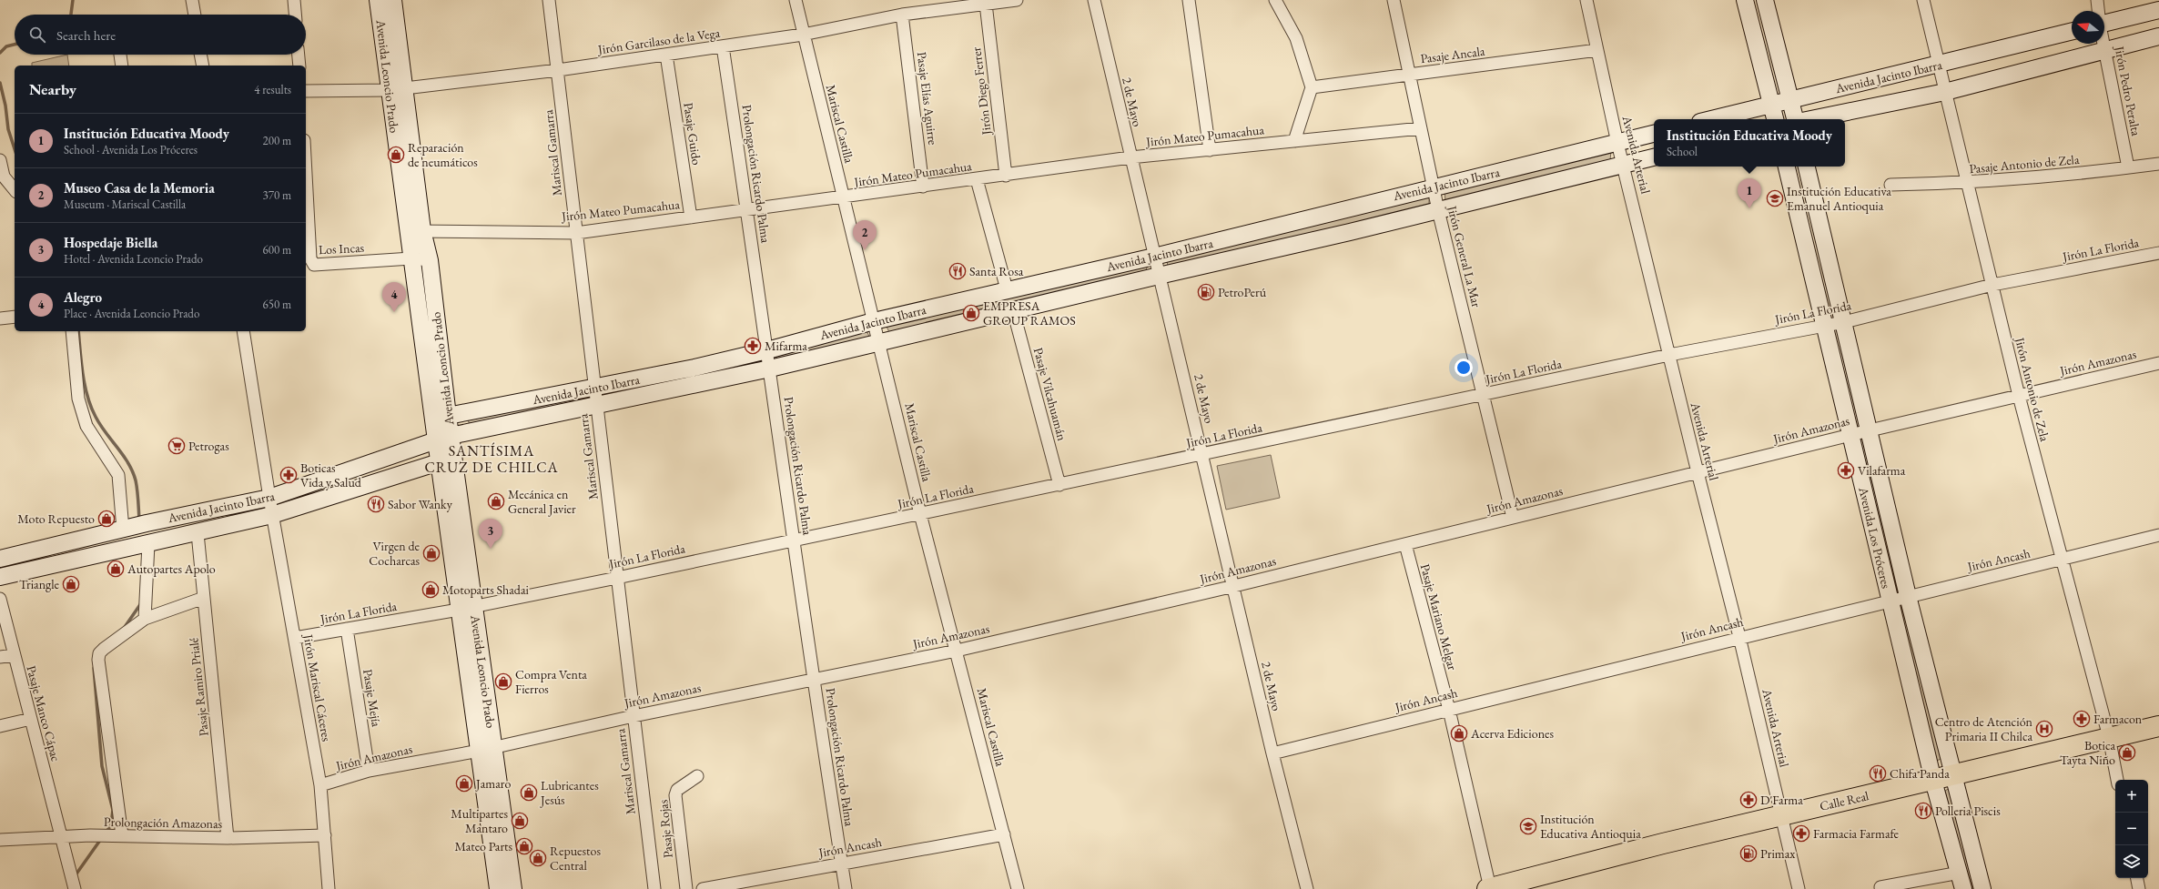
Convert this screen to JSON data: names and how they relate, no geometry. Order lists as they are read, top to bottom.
{
  "streets": {
    "highway": ["Calle Real"],
    "street": [
      "Jirón Garcilaso de la Vega",
      "Pasaje Ancala",
      "Avenida Leoncio Prado",
      "Avenida Jacinto Ibarra",
      "Jirón Diego Ferrer",
      "Jirón Pedro Peralta",
      "Pasaje Elías Aguirre",
      "2 de Mayo",
      "Mariscal Castilla",
      "Pasaje Guido",
      "Jirón Mateo Pumacahua",
      "Mariscal Gamarra",
      "Avenida Arterial",
      "Pasaje Antonio de Zela",
      "Prolongación Ricardo Palma",
      "Los Incas",
      "Jirón La Florida",
      "Jirón General La Mar",
      "Jirón Amazonas",
      "Jirón Antonio de Zela",
      "Pasaje Vilcahuamán",
      "Avenida Los Próceres",
      "Jirón Ancash",
      "Pasaje Mariano Melgar",
      "Pasaje Ramiro Prialé",
      "Jirón Mariscal Cáceres",
      "Pasaje Mejía",
      "Pasaje Manco Cápac",
      "Prolongación Amazonas",
      "Pasaje Rojas"
    ]
  },
  "crossings": [
    ["Jirón Garcilaso de la Vega", "Avenida Leoncio Prado"],
    ["Jirón Garcilaso de la Vega", "Jirón Diego Ferrer"],
    ["Jirón Garcilaso de la Vega", "Pasaje Elías Aguirre"],
    ["Jirón Garcilaso de la Vega", "Mariscal Castilla"],
    ["Jirón Garcilaso de la Vega", "Pasaje Guido"],
    ["Jirón Garcilaso de la Vega", "Mariscal Gamarra"],
    ["Jirón Garcilaso de la Vega", "Prolongación Ricardo Palma"],
    ["Pasaje Ancala", "Avenida Arterial"],
    ["Pasaje Ancala", "Jirón General La Mar"],
    ["Avenida Leoncio Prado", "Avenida Jacinto Ibarra"],
    ["Avenida Leoncio Prado", "Jirón Mateo Pumacahua"],
    ["Avenida Leoncio Prado", "Los Incas"],
    ["Avenida Leoncio Prado", "Jirón La Florida"],
    ["Avenida Leoncio Prado", "Jirón Amazonas"],
    ["Avenida Jacinto Ibarra", "Jirón Pedro Peralta"],
    ["Avenida Jacinto Ibarra", "2 de Mayo"],
    ["Avenida Jacinto Ibarra", "Mariscal Castilla"],
    ["Avenida Jacinto Ibarra", "Mariscal Gamarra"],
    ["Avenida Jacinto Ibarra", "Avenida Arterial"],
    ["Avenida Jacinto Ibarra", "Prolongación Ricardo Palma"],
    ["Avenida Jacinto Ibarra", "Jirón General La Mar"],
    ["Avenida Jacinto Ibarra", "Jirón Antonio de Zela"],
    ["Avenida Jacinto Ibarra", "Pasaje Vilcahuamán"],
    ["Avenida Jacinto Ibarra", "Pasaje Ramiro Prialé"],
    ["Avenida Jacinto Ibarra", "Jirón Mariscal Cáceres"],
    ["Jirón Diego Ferrer", "Jirón Mateo Pumacahua"],
    ["Jirón Pedro Peralta", "Pasaje Antonio de Zela"],
    ["Pasaje Elías Aguirre", "Jirón Mateo Pumacahua"],
    ["2 de Mayo", "Jirón Mateo Pumacahua"],
    ["2 de Mayo", "Jirón La Florida"],
    ["2 de Mayo", "Jirón Amazonas"],
    ["2 de Mayo", "Jirón Ancash"],
    ["Mariscal Castilla", "Jirón Mateo Pumacahua"],
    ["Mariscal Castilla", "Jirón La Florida"],
    ["Mariscal Castilla", "Jirón Amazonas"],
    ["Mariscal Castilla", "Jirón Ancash"],
    ["Pasaje Guido", "Jirón Mateo Pumacahua"],
    ["Jirón Mateo Pumacahua", "Mariscal Gamarra"],
    ["Jirón Mateo Pumacahua", "Prolongación Ricardo Palma"],
    ["Jirón Mateo Pumacahua", "Jirón General La Mar"],
    ["Mariscal Gamarra", "Jirón La Florida"],
    ["Mariscal Gamarra", "Jirón Amazonas"],
    ["Avenida Arterial", "Jirón La Florida"],
    ["Avenida Arterial", "Jirón Amazonas"],
    ["Avenida Arterial", "Jirón Ancash"],
    ["Avenida Arterial", "Calle Real"],
    ["Pasaje Antonio de Zela", "Jirón Antonio de Zela"],
    ["Prolongación Ricardo Palma", "Jirón La Florida"],
    ["Prolongación Ricardo Palma", "Jirón Amazonas"],
    ["Prolongación Ricardo Palma", "Jirón Ancash"],
    ["Jirón La Florida", "Jirón General La Mar"],
    ["Jirón La Florida", "Jirón Antonio de Zela"],
    ["Jirón La Florida", "Pasaje Vilcahuamán"],
    ["Jirón La Florida", "Avenida Los Próceres"],
    ["Jirón La Florida", "Jirón Mariscal Cáceres"],
    ["Jirón La Florida", "Pasaje Mejía"],
    ["Jirón General La Mar", "Jirón Amazonas"],
    ["Jirón Amazonas", "Jirón Antonio de Zela"],
    ["Jirón Amazonas", "Avenida Los Próceres"],
    ["Jirón Amazonas", "Pasaje Mariano Melgar"],
    ["Jirón Amazonas", "Jirón Mariscal Cáceres"],
    ["Jirón Amazonas", "Pasaje Mejía"],
    ["Jirón Antonio de Zela", "Jirón Ancash"],
    ["Jirón Antonio de Zela", "Calle Real"],
    ["Avenida Los Próceres", "Jirón Ancash"],
    ["Avenida Los Próceres", "Calle Real"],
    ["Jirón Ancash", "Pasaje Mariano Melgar"],
    ["Pasaje Mariano Melgar", "Calle Real"],
    ["Pasaje Ramiro Prialé", "Prolongación Amazonas"],
    ["Jirón Mariscal Cáceres", "Prolongación Amazonas"],
    ["Pasaje Manco Cápac", "Prolongación Amazonas"]
  ],
  "districts": ["SANTÍSIMA CRUZ DE CHILCA"],
  "places": {
    "shop": [
      "Reparación de neumáticos",
      "EMPRESA GROUP RAMOS",
      "Mecánica en General Javier",
      "Moto Repuesto",
      "Virgen de Cocharcas",
      "Autopartes Apolo",
      "Triangle",
      "Motoparts Shadai",
      "Compra Venta Fierros",
      "Acerva Ediciones",
      "Botica Tayta Niño",
      "Jamaro",
      "Lubricantes Jesús",
      "Multipartes Mantaro",
      "Mateo Parts",
      "Repuestos Central"
    ],
    "school or university": ["Institución Educativa Emanuel Antioquia", "Institución Educativa Antioquia"],
    "restaurant": [
      "Santa Rosa",
      "Sabor Wanky",
      "Chifa Panda",
      "Polleria Piscis"
    ],
    "fuel station": ["PetroPerú", "Primax"],
    "pharmacy": [
      "Mifarma",
      "Vilafarma",
      "Boticas Vida y Salud",
      "Farmacon",
      "D'Farma",
      "Farmacia Farmafe"
    ],
    "supermarket": ["Petrogas"],
    "hospital": ["Centro de Atención Primaria II Chilca"]
  },
  "north": "left",
  "page": {
    "search": "Search here",
    "heading": ["Nearby", "4 results"],
    "list": [
      {
        "mark": "1",
        "name": "Institución Educativa Moody",
        "note": "School · Avenida Los Próceres",
        "value": "200 m"
      },
      {
        "mark": "2",
        "name": "Museo Casa de la Memoria",
        "note": "Museum · Mariscal Castilla",
        "value": "370 m"
      },
      {
        "mark": "3",
        "name": "Hospedaje Biella",
        "note": "Hotel · Avenida Leoncio Prado",
        "value": "600 m"
      },
      {
        "mark": "4",
        "name": "Alegro",
        "note": "Place · Avenida Leoncio Prado",
        "value": "650 m"
      }
    ],
    "popup": ["Institución Educativa Moody", "School"],
    "pins": [
      "1",
      "2",
      "4",
      "3"
    ],
    "map_buttons": ["+", "−"]
  }
}
